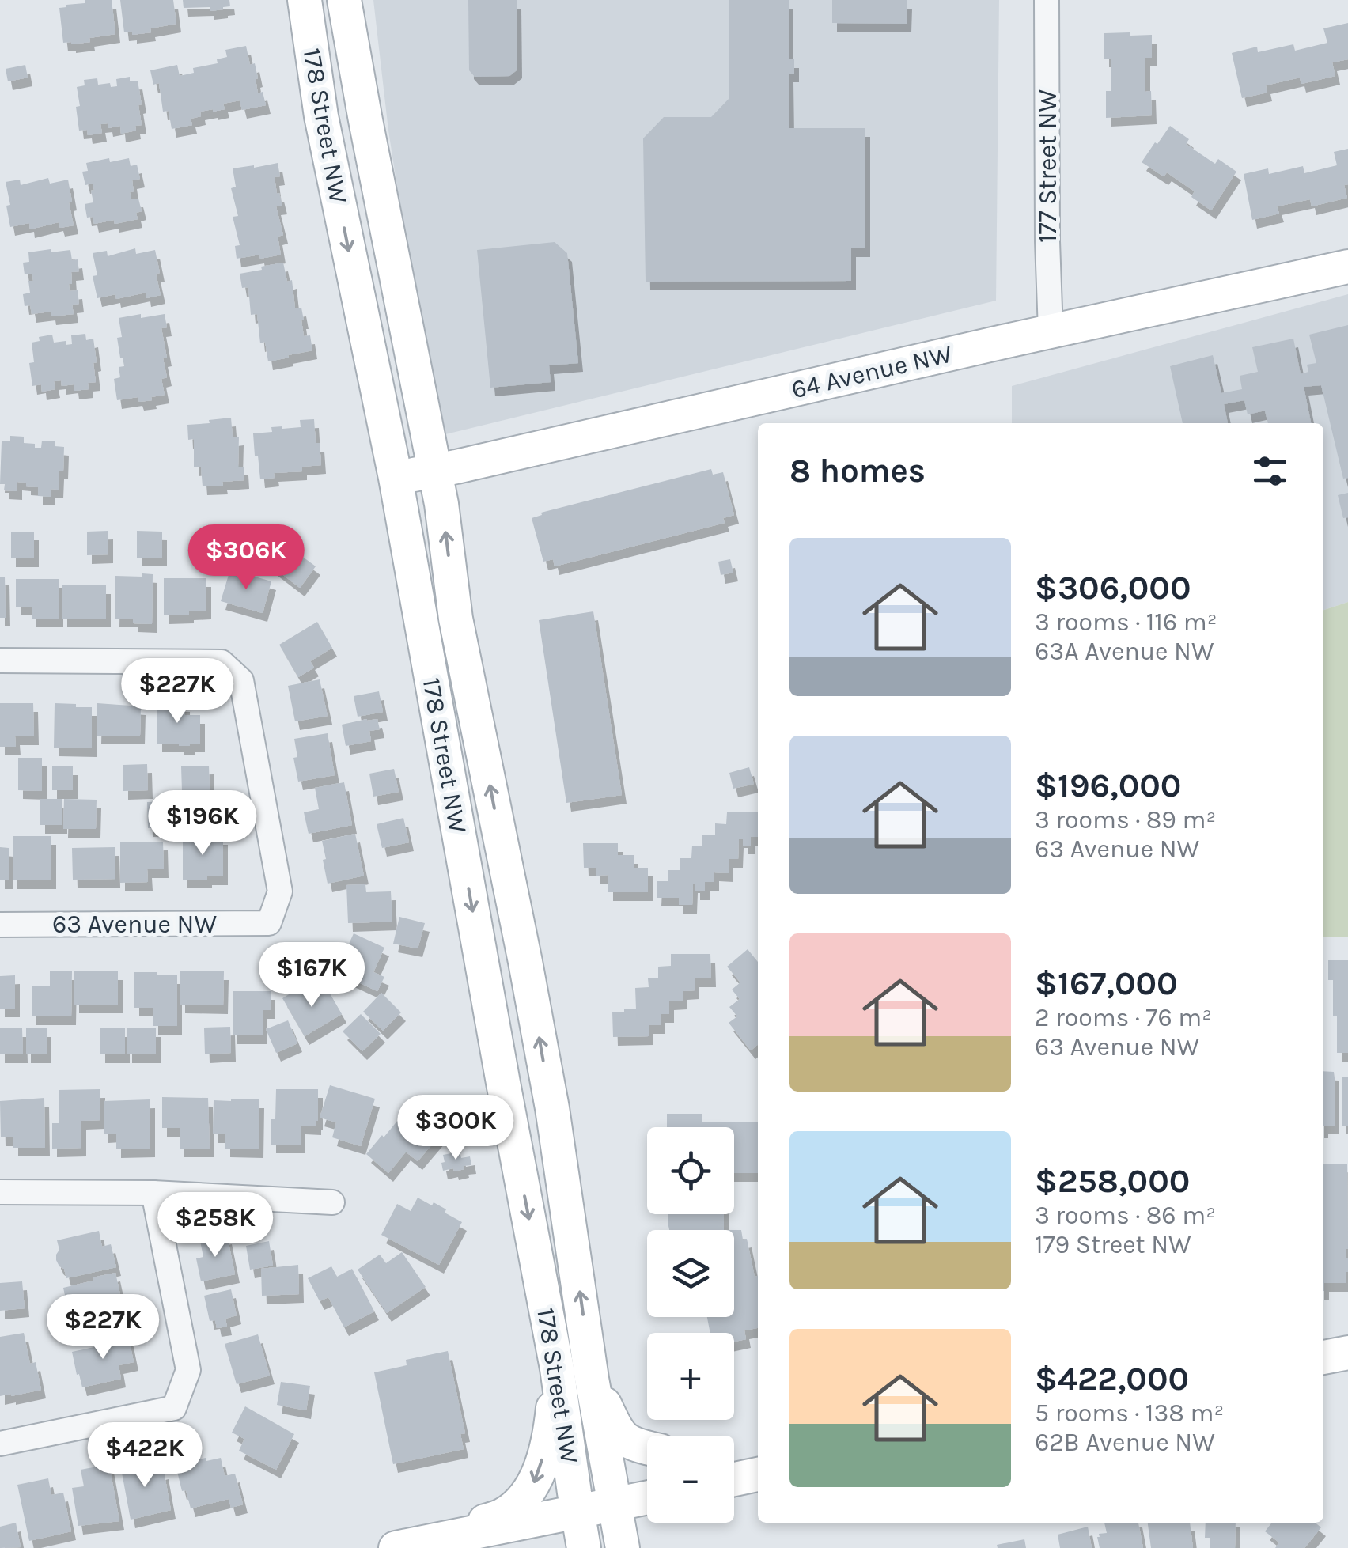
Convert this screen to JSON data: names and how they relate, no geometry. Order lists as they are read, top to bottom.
{
  "streets": {
    "main road": ["178 Street NW", "64 Avenue NW"],
    "street": ["177 Street NW", "63 Avenue NW"]
  },
  "crossings": [
    ["178 Street NW", "64 Avenue NW"],
    ["177 Street NW", "64 Avenue NW"]
  ],
  "page": {
    "heading": "8 homes",
    "list": [
      {
        "name": "$306,000",
        "note": "3 rooms · 116 m² · 63A Avenue NW"
      },
      {
        "name": "$196,000",
        "note": "3 rooms · 89 m² · 63 Avenue NW"
      },
      {
        "name": "$167,000",
        "note": "2 rooms · 76 m² · 63 Avenue NW"
      },
      {
        "name": "$258,000",
        "note": "3 rooms · 86 m² · 179 Street NW"
      },
      {
        "name": "$422,000",
        "note": "5 rooms · 138 m² · 62B Avenue NW"
      }
    ],
    "price": [
      "$306K",
      "$227K",
      "$196K",
      "$167K",
      "$300K",
      "$258K",
      "$227K",
      "$422K"
    ],
    "map_buttons": ["+", "−"]
  }
}
